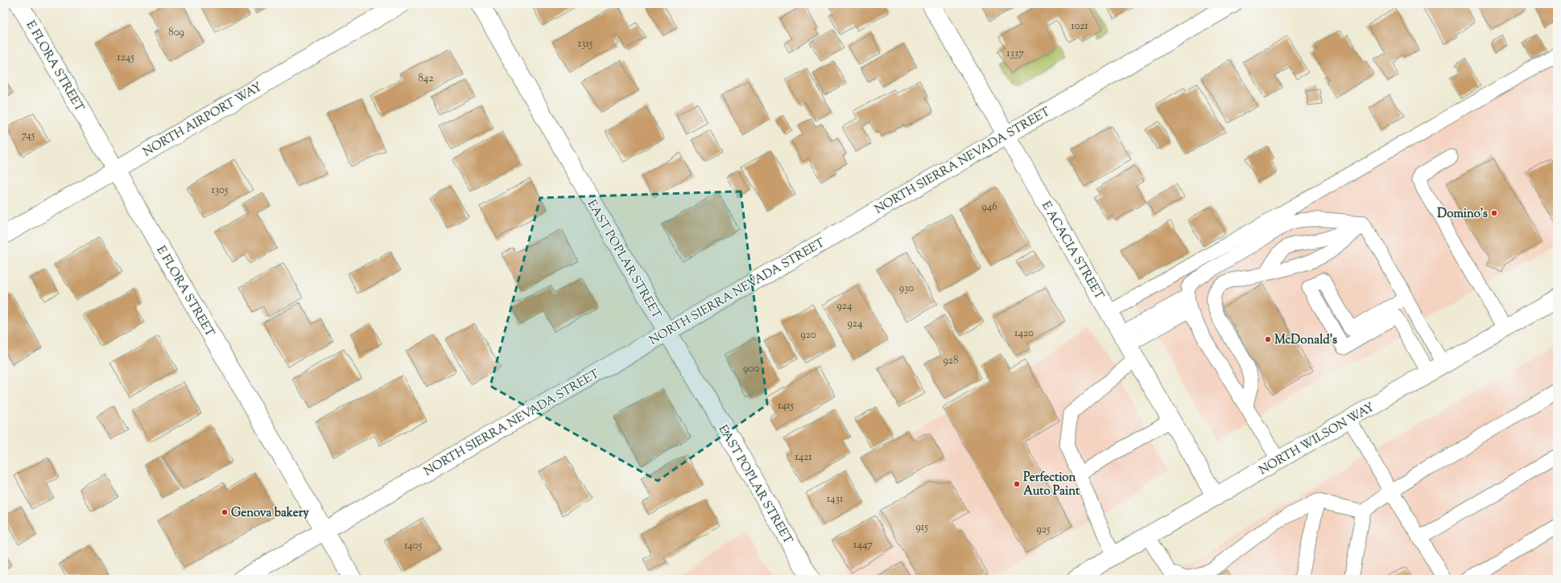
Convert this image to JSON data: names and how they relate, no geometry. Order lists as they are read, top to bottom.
{
  "streets": {
    "street": [
      "E FLORA STREET",
      "NORTH AIRPORT WAY",
      "NORTH SIERRA NEVADA STREET",
      "E ACACIA STREET",
      "EAST POPLAR STREET",
      "NORTH WILSON WAY"
    ]
  },
  "crossings": [
    ["E FLORA STREET", "NORTH AIRPORT WAY"],
    ["E FLORA STREET", "NORTH SIERRA NEVADA STREET"],
    ["NORTH SIERRA NEVADA STREET", "E ACACIA STREET"],
    ["NORTH SIERRA NEVADA STREET", "EAST POPLAR STREET"],
    ["E ACACIA STREET", "NORTH WILSON WAY"]
  ],
  "places": [
    "Domino's",
    "McDonald's",
    "Perfection Auto Paint",
    "Genova bakery"
  ],
  "house_numbers": [
    "1021",
    "809",
    "1315",
    "1337",
    "1245",
    "842",
    "745",
    "1305",
    "946",
    "930",
    "924",
    "924",
    "1420",
    "920",
    "928",
    "900",
    "1415",
    "1421",
    "1431",
    "915",
    "925",
    "1447",
    "1405"
  ]
}
